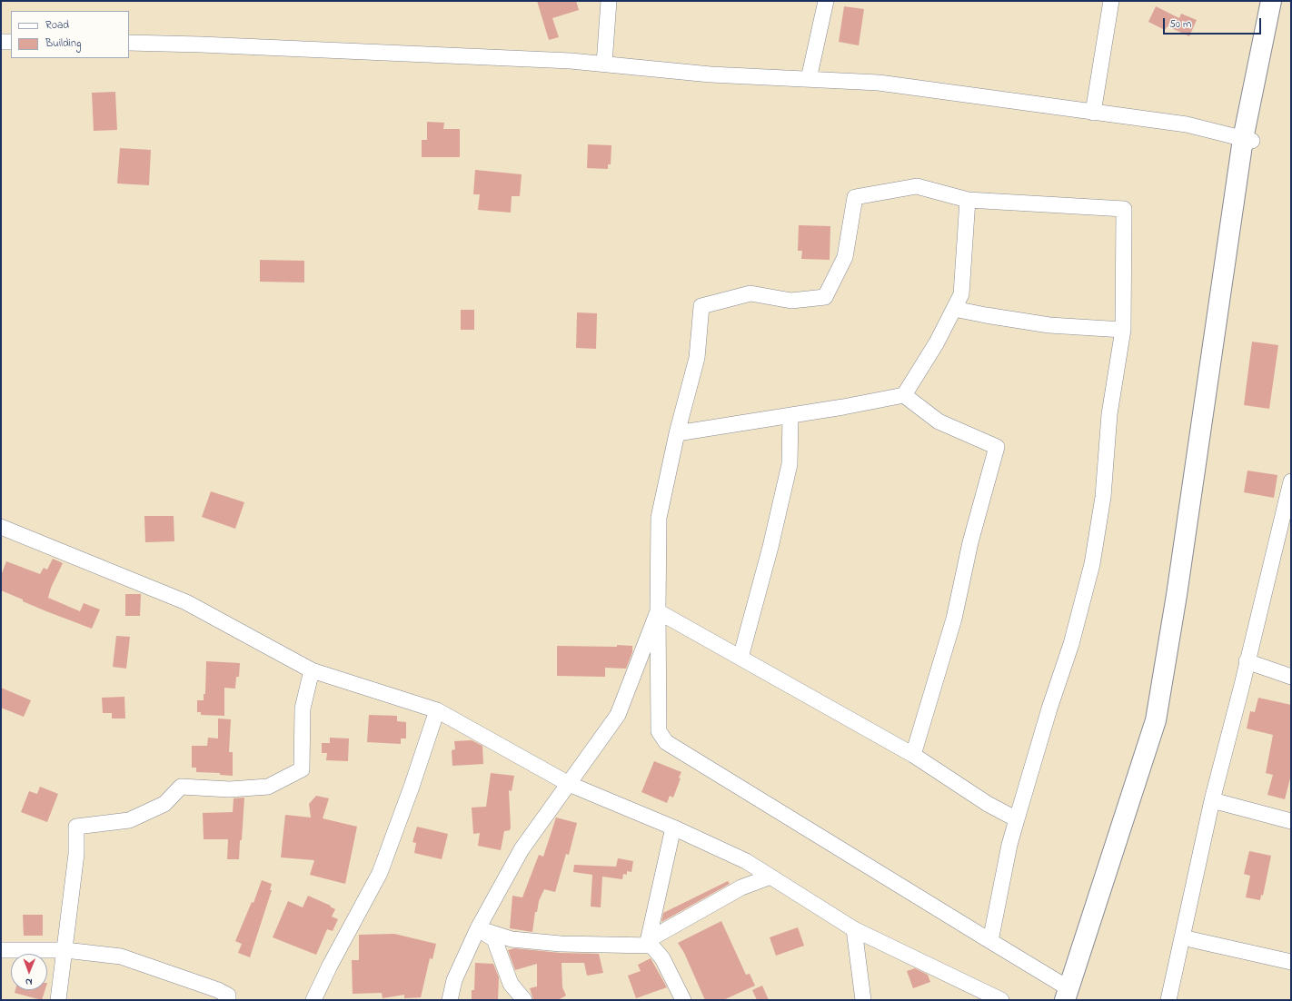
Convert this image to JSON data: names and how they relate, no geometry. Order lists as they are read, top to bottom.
{
  "legend": ["Road", "Building"],
  "scale_bar": "50 m",
  "north": "bottom"
}
